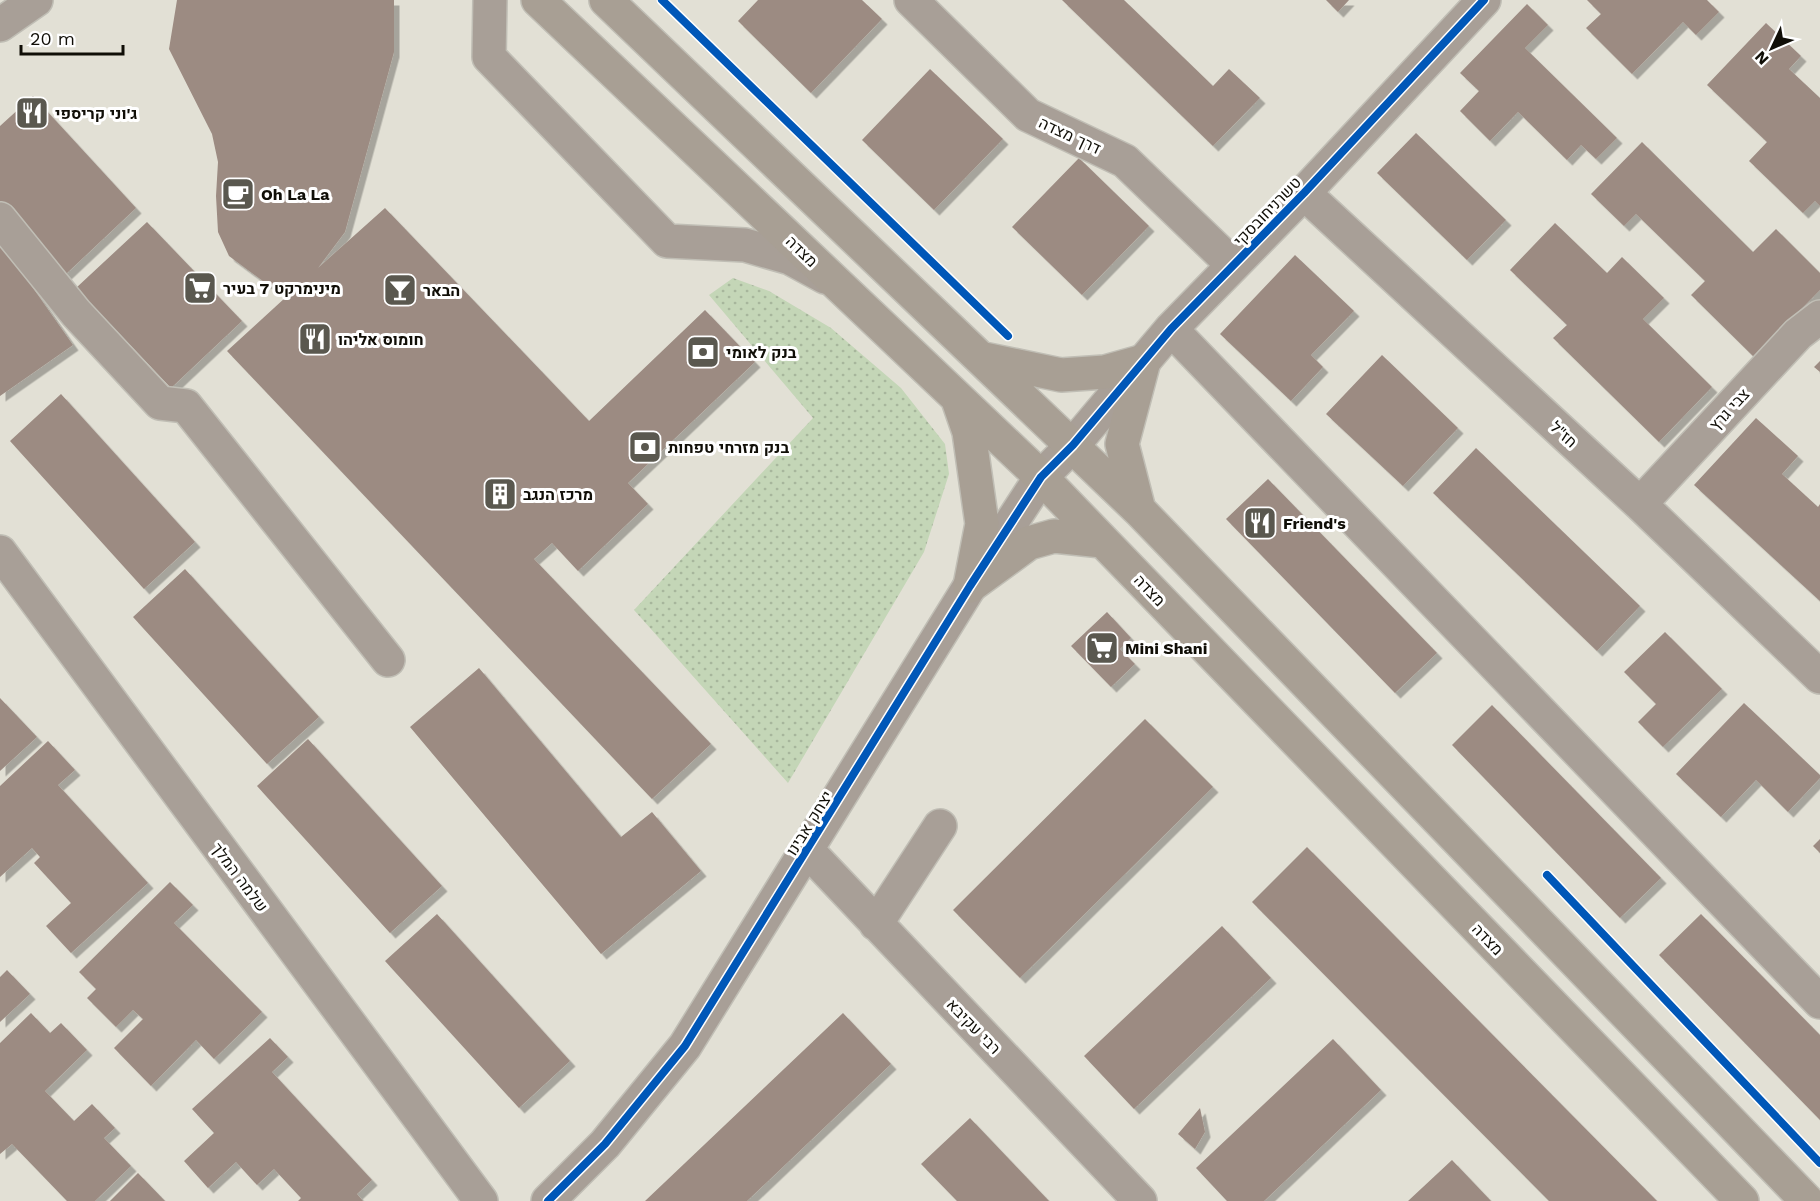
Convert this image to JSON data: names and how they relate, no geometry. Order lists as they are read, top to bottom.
{
  "streets": {
    "main road": ["מצדה"],
    "street": [
      "דרך מצדה",
      "טשרניחובסקי",
      "צבי גרץ",
      "חז\"ל",
      "יצחק אבינו",
      "שלמה המלך",
      "רבי עקיבא"
    ]
  },
  "crossings": [
    ["דרך מצדה", "טשרניחובסקי"],
    ["טשרניחובסקי", "חז\"ל"],
    ["טשרניחובסקי", "יצחק אבינו"],
    ["מצדה", "יצחק אבינו"],
    ["צבי גרץ", "חז\"ל"],
    ["יצחק אבינו", "רבי עקיבא"]
  ],
  "places": {
    "restaurant": ["ג'וני קריספי", "חומוס אליהו", "Friend's"],
    "cafe": ["Oh La La"],
    "supermarket": ["מינימרקט 7 בעיר", "Mini Shani"],
    "bar": ["הבאר"],
    "bank": ["בנק לאומי", "בנק מזרחי טפחות"],
    "building": ["מרכז הנגב"]
  },
  "scale_bar": "20 m",
  "north": "bottom left"
}
